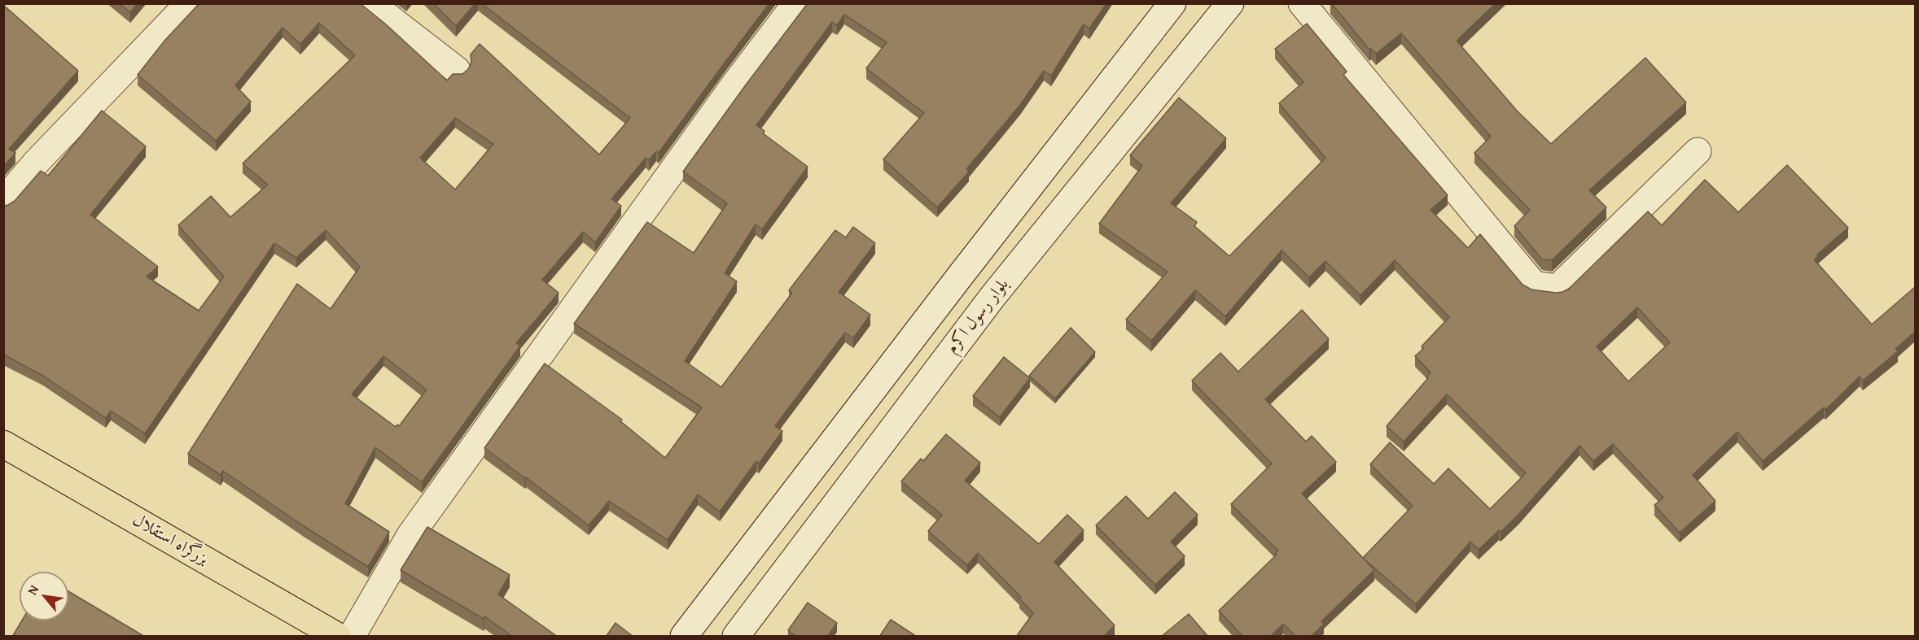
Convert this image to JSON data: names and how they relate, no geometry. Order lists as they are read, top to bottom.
{
  "streets": {
    "highway": ["بزرگراه استقلال"],
    "street": ["بلوار رسول اکرم"]
  },
  "north": "top left"
}
